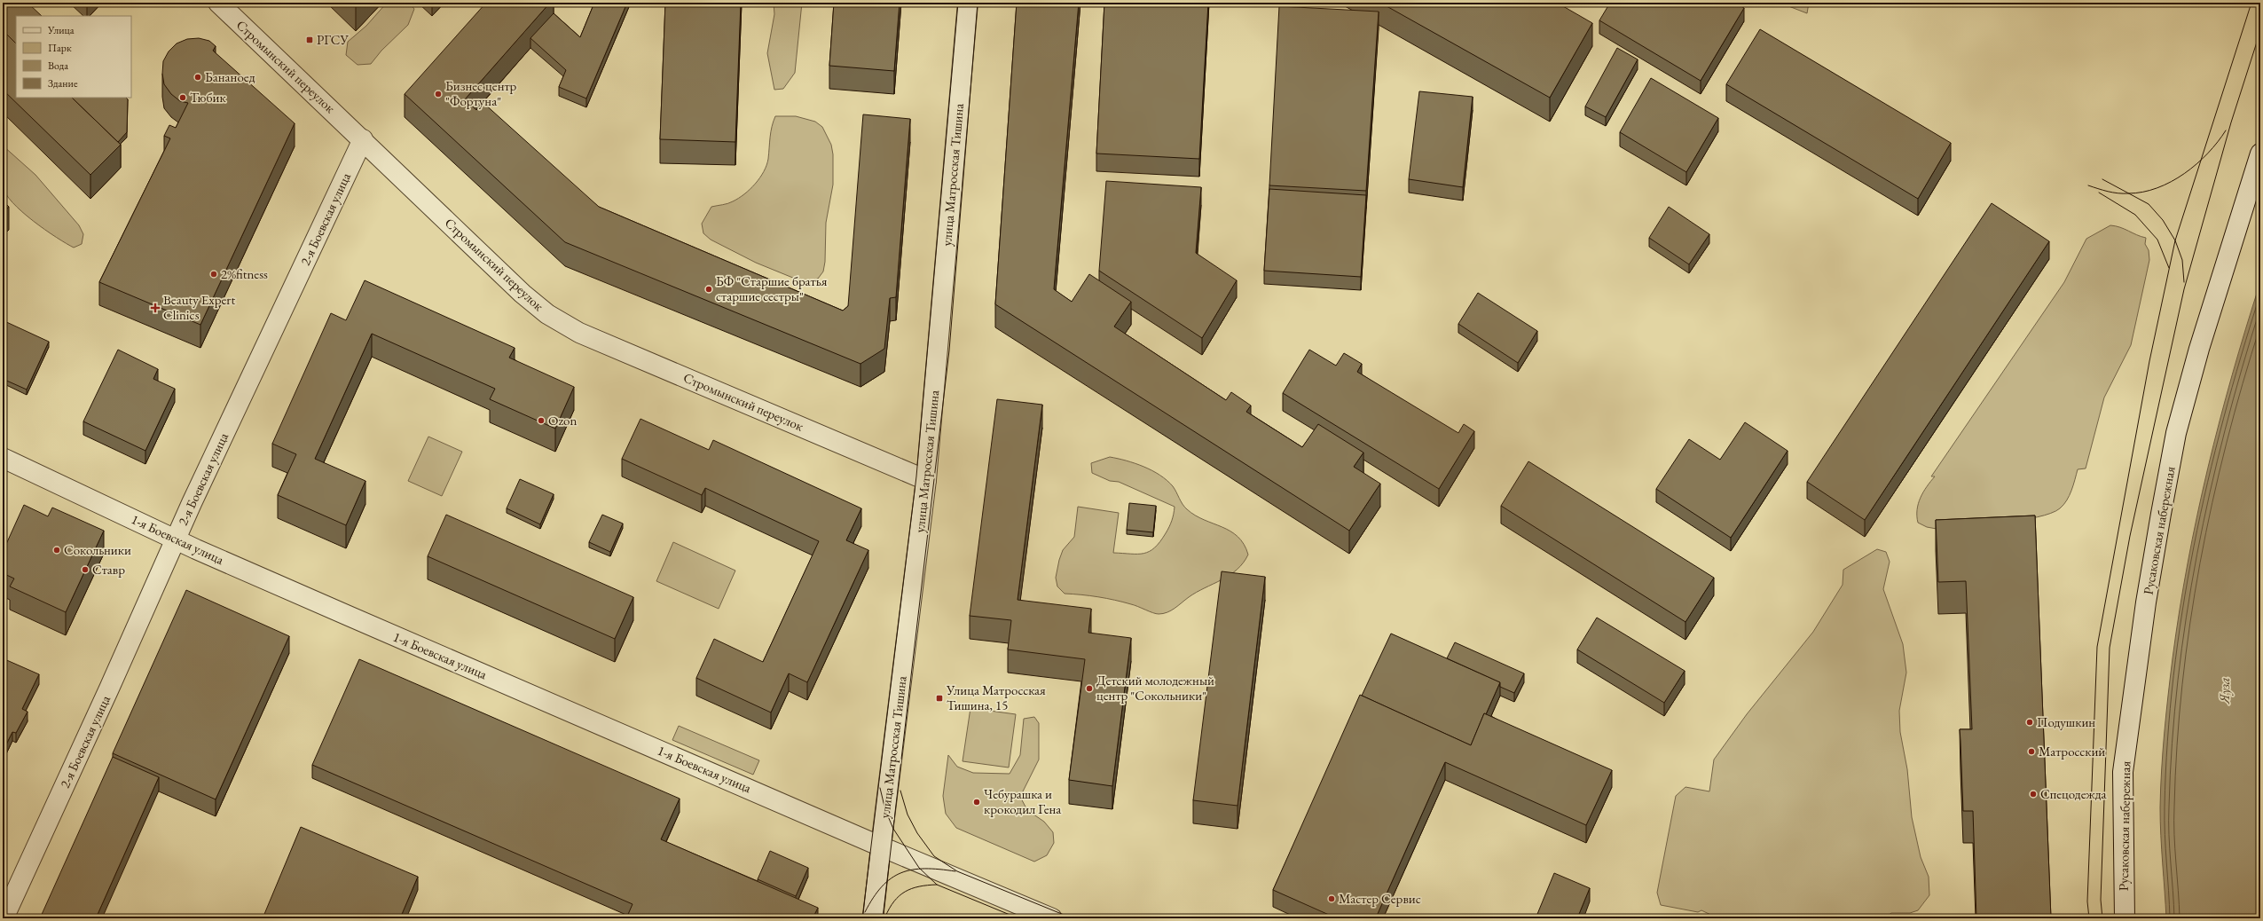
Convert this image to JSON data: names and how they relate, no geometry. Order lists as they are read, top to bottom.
{
  "streets": {
    "street": [
      "Стромынский переулок",
      "улица Матросская Тишина",
      "2-я Боевская улица",
      "Русаковская набережная",
      "1-я Боевская улица"
    ]
  },
  "crossings": [
    ["Стромынский переулок", "улица Матросская Тишина"],
    ["Стромынский переулок", "2-я Боевская улица"],
    ["улица Матросская Тишина", "1-я Боевская улица"],
    ["2-я Боевская улица", "1-я Боевская улица"]
  ],
  "water": ["Яуза"],
  "places": {
    "transit": ["РГСУ", "Улица Матросская Тишина, 15"],
    "other": [
      "Бананоед",
      "Бизнес центр \"Фортуна\"",
      "Тюбик",
      "2%fitness",
      "БФ \"Старшие братья старшие сестры\"",
      "Ozon",
      "Сокольники",
      "Ставр",
      "Детский молодежный центр \"Сокольники\"",
      "Подушкин",
      "Матросский",
      "Спецодежда",
      "Чебурашка и крокодил Гена",
      "Мастер Сервис"
    ],
    "health": ["Beauty Expert Clinics"]
  },
  "legend": [
    "Улица",
    "Парк",
    "Вода",
    "Здание"
  ]
}
